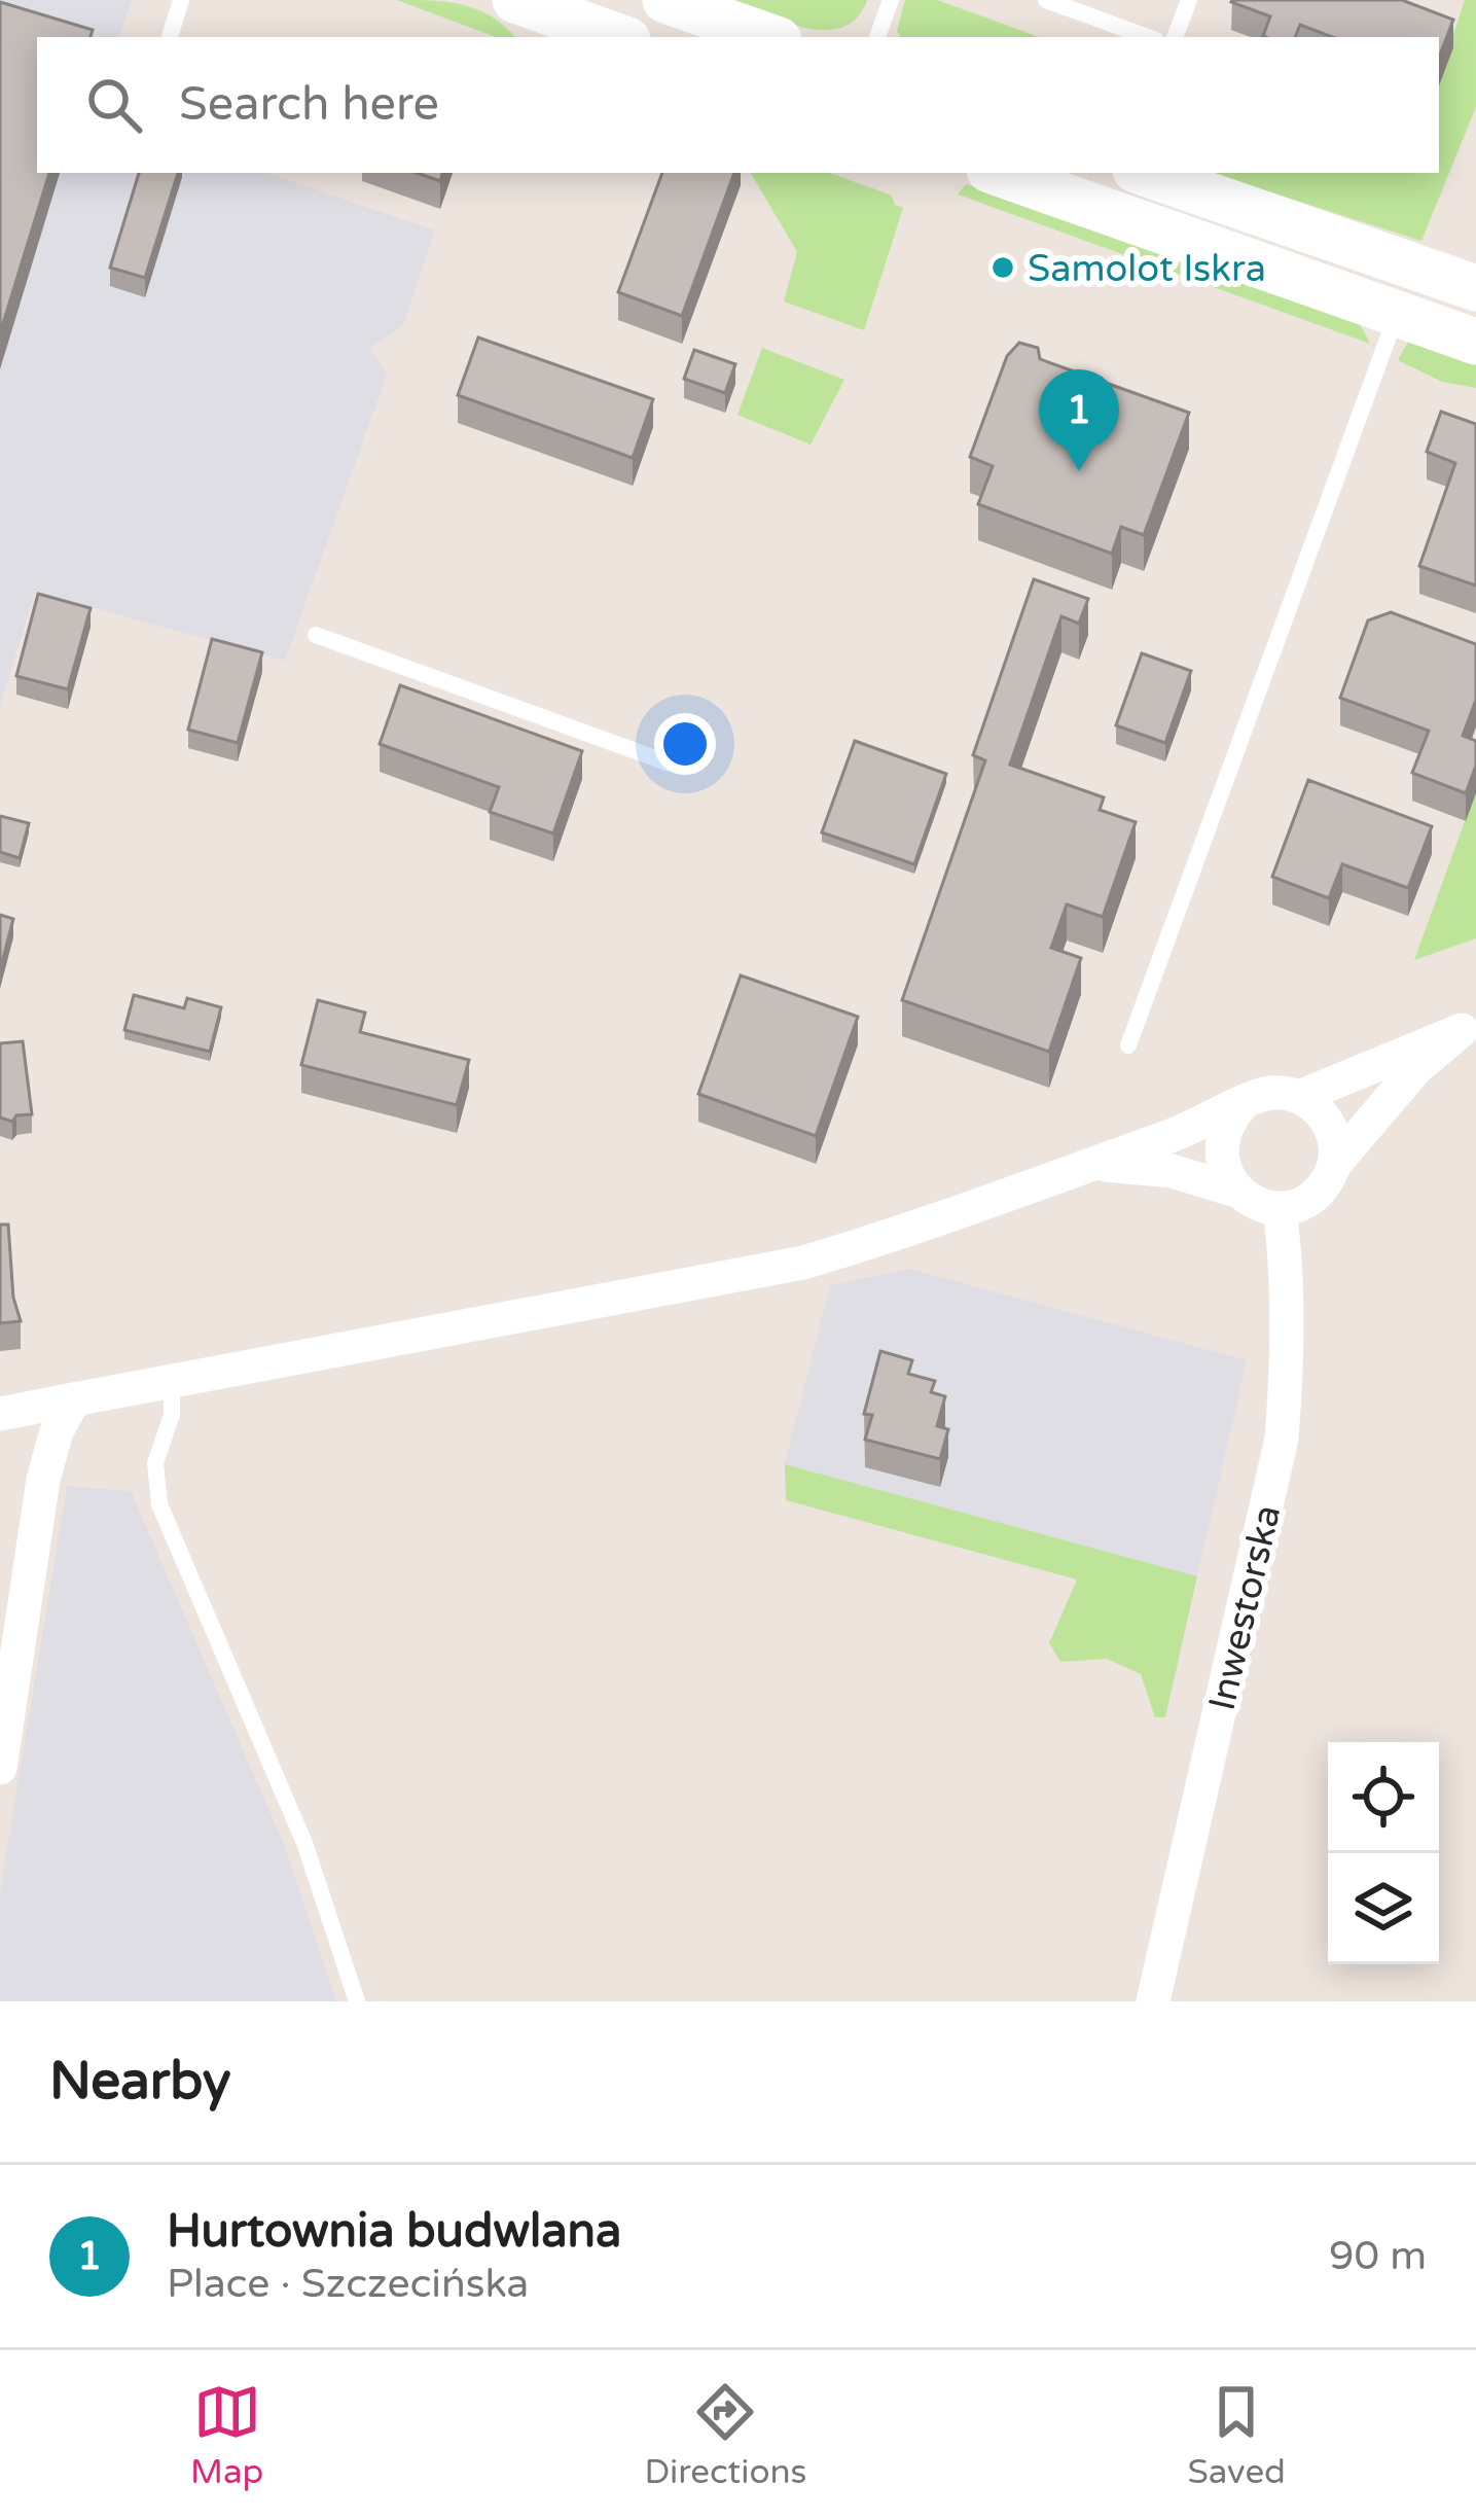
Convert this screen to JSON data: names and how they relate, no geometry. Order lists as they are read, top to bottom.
{
  "streets": {
    "street": ["Inwestorska"]
  },
  "places": ["Samolot Iskra"],
  "page": {
    "search": "Search here",
    "pins": "1",
    "heading": "Nearby",
    "list": [
      {
        "mark": "1",
        "name": "Hurtownia budwlana",
        "note": "Place · Szczecińska",
        "value": "90 m"
      }
    ],
    "nav": ["Map", "Directions", "Saved"]
  }
}
